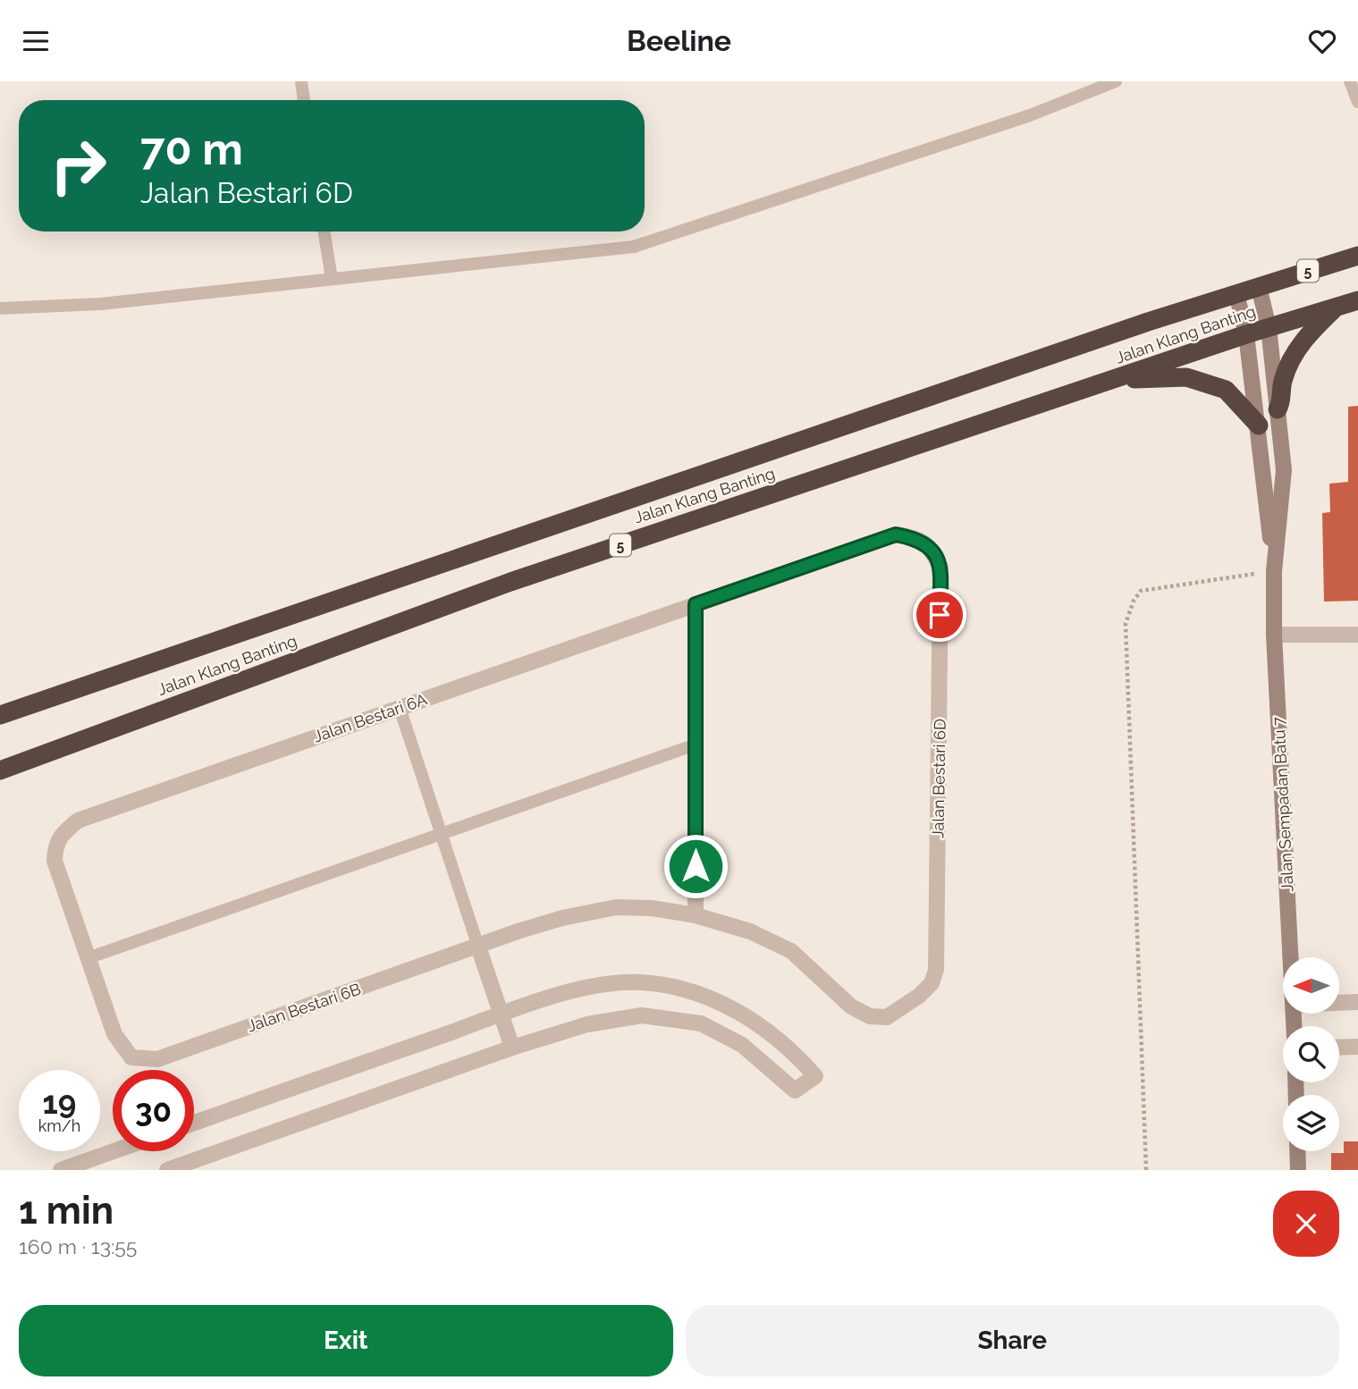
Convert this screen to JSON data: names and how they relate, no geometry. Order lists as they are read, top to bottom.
{
  "streets": {
    "highway": ["5", "Jalan Klang Banting"],
    "street": [
      "Jalan Bestari 6A",
      "Jalan Bestari 6D",
      "Jalan Sempadan Batu 7",
      "Jalan Bestari 6B"
    ]
  },
  "crossings": [
    ["Jalan Klang Banting", "Jalan Sempadan Batu 7"],
    ["Jalan Bestari 6A", "Jalan Bestari 6D"],
    ["Jalan Bestari 6A", "Jalan Bestari 6B"],
    ["Jalan Bestari 6D", "Jalan Bestari 6B"]
  ],
  "north": "left",
  "page": {
    "header": "Beeline",
    "turn": ["70 m", "Jalan Bestari 6D"],
    "speed": "19 km/h",
    "limit": "30",
    "heading": ["1 min", "160 m · 13:55"],
    "buttons": ["Exit", "Share"]
  }
}
